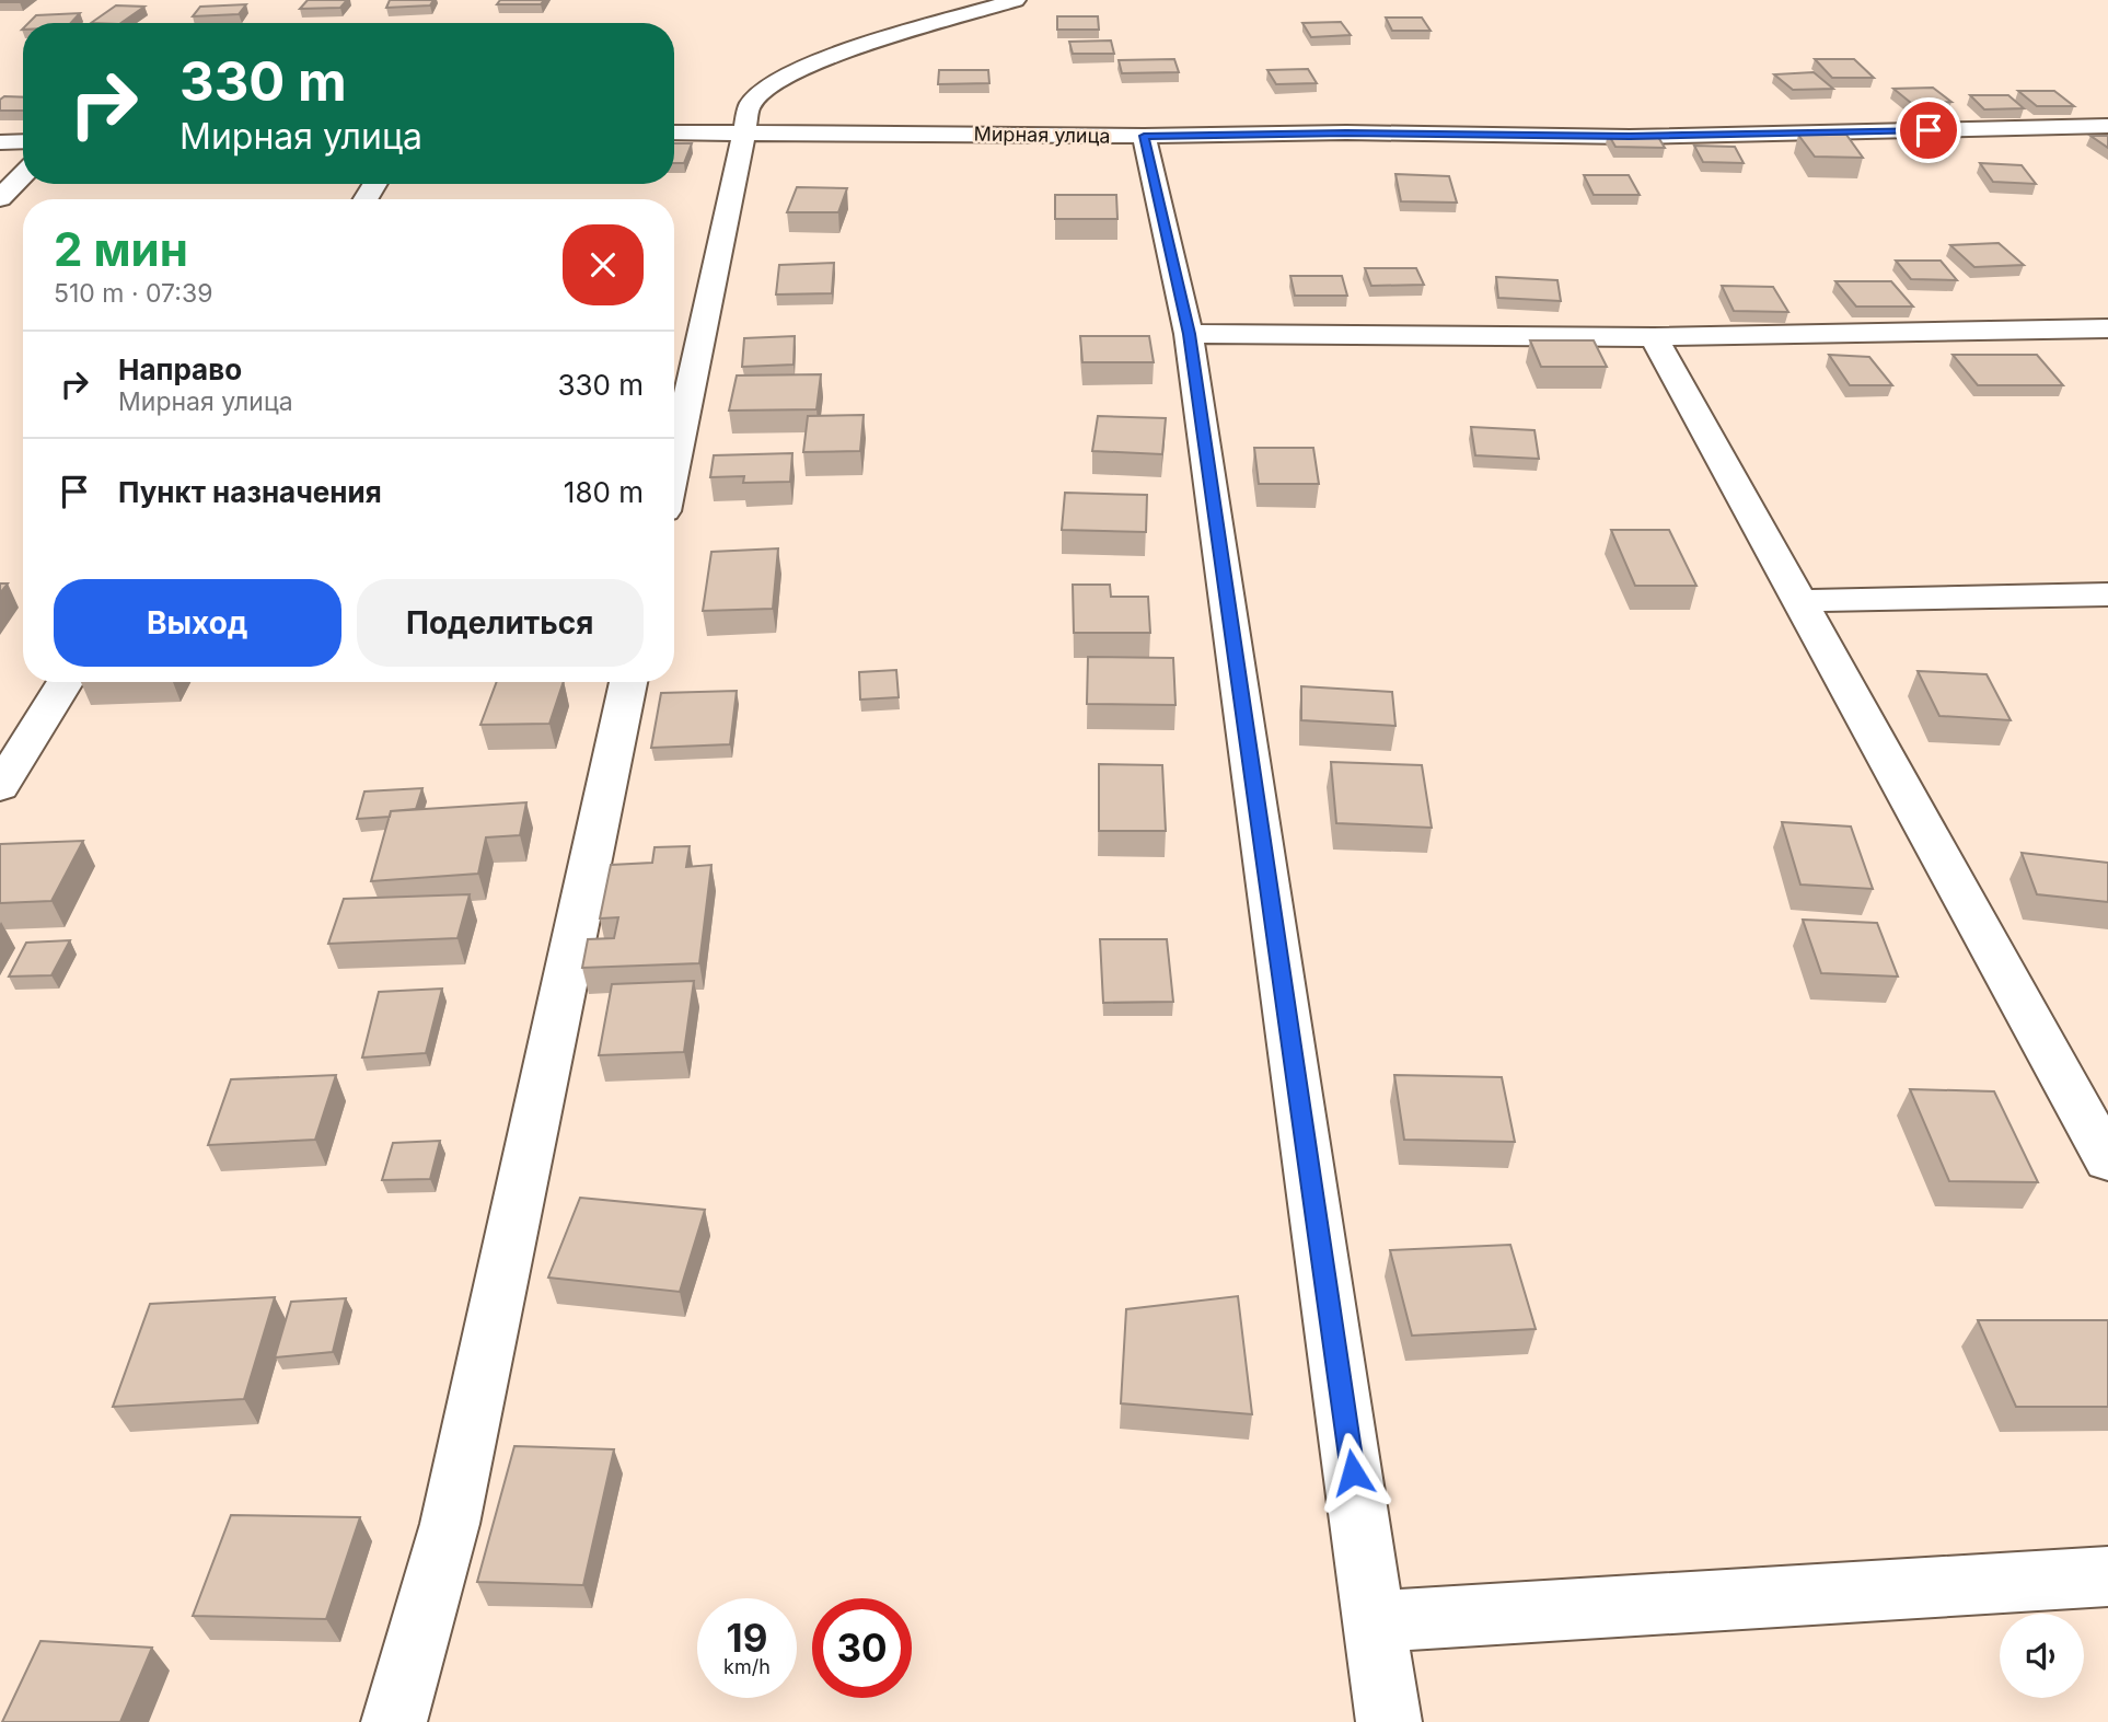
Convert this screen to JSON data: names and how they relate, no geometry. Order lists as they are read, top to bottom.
{
  "streets": {
    "street": ["Мирная улица"]
  },
  "page": {
    "turn": ["330 m", "Мирная улица"],
    "heading": ["2 мин", "510 m · 07:39"],
    "list": [
      {
        "name": "Направо",
        "note": "Мирная улица",
        "value": "330 m"
      },
      {
        "name": "Пункт назначения",
        "value": "180 m"
      }
    ],
    "buttons": ["Выход", "Поделиться"],
    "speed": "19 km/h",
    "limit": "30"
  }
}
